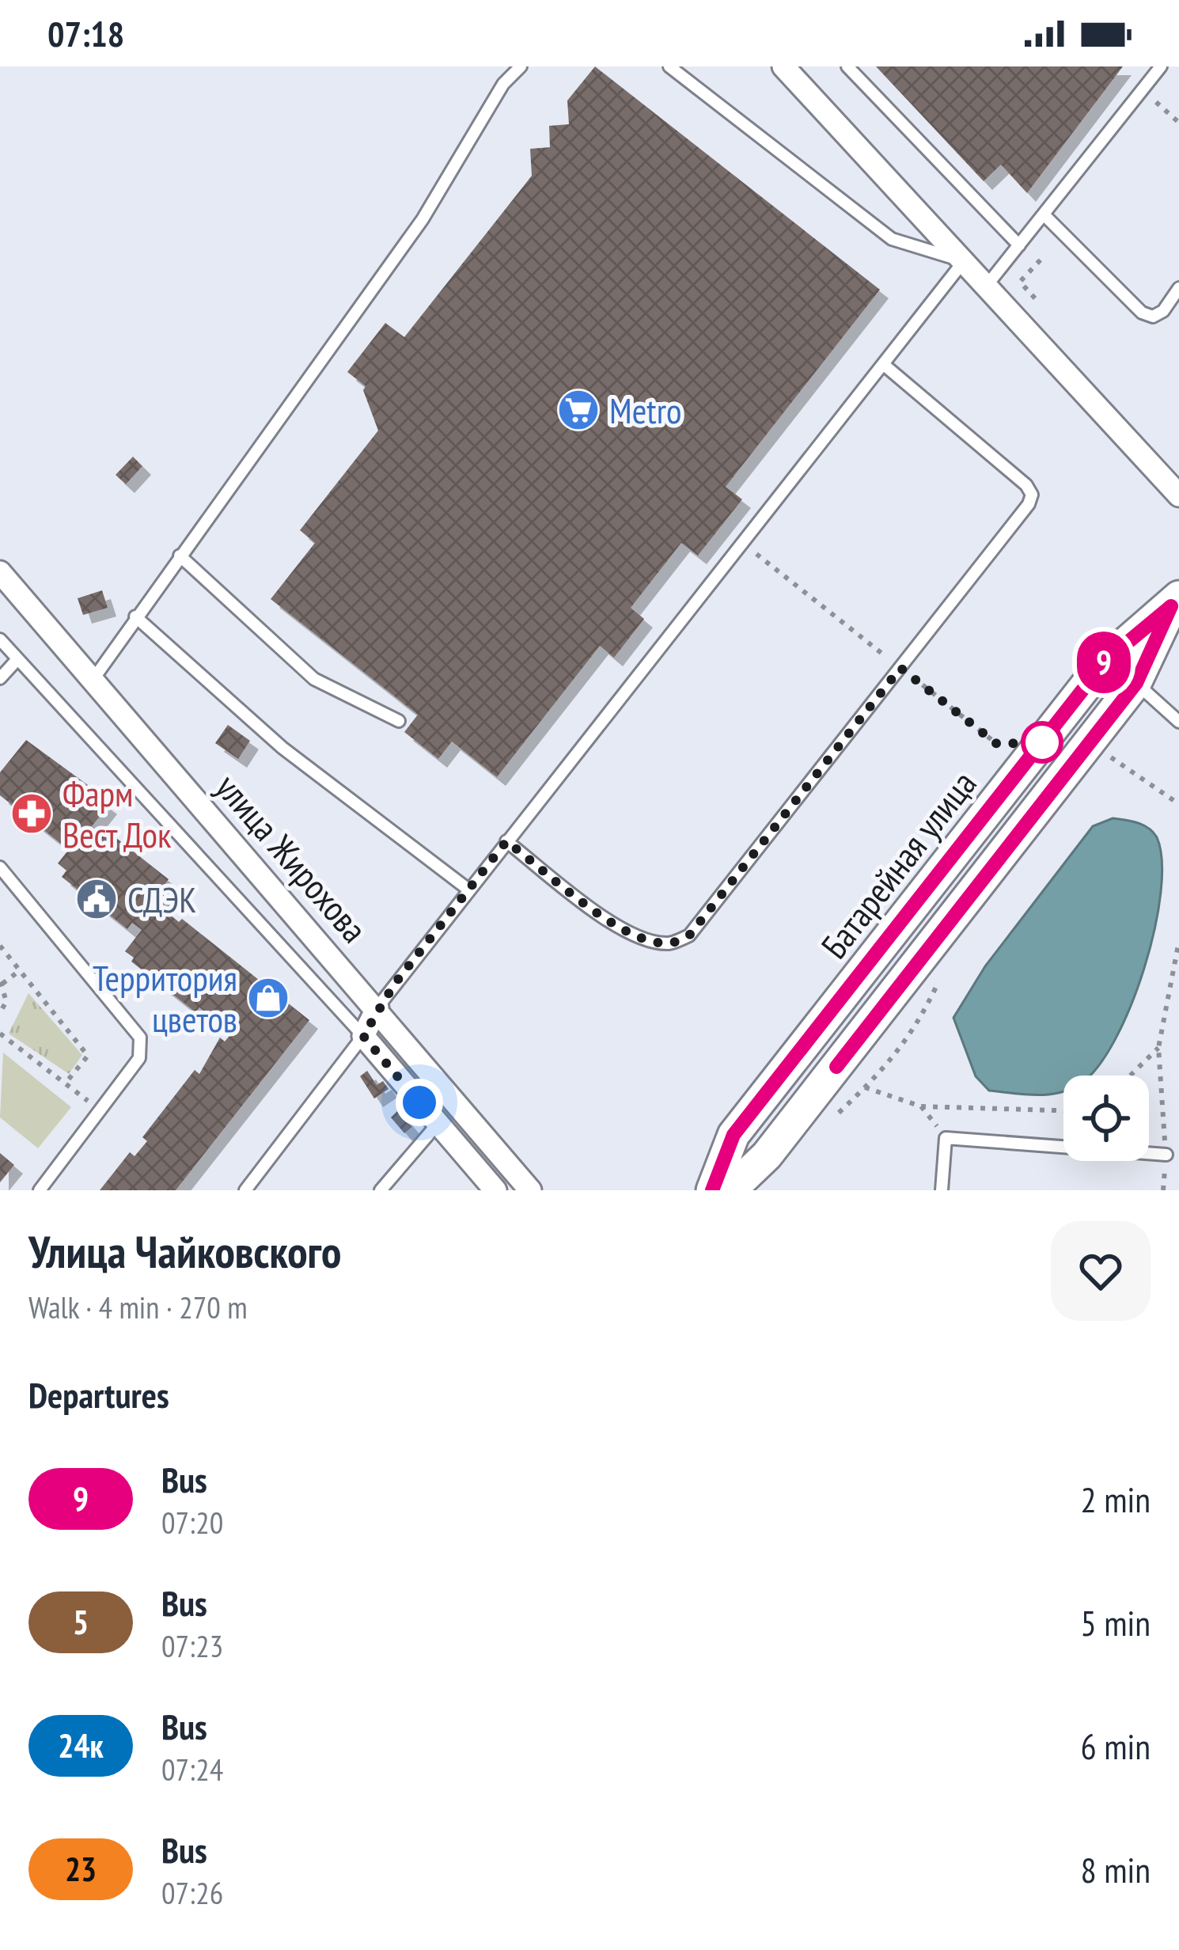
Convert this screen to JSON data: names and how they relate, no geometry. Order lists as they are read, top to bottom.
{
  "streets": {
    "main road": ["Батарейная улица"],
    "street": ["улица Жирохова"]
  },
  "places": {
    "supermarket": ["Metro"],
    "pharmacy": ["Фарм Вест Док"],
    "public building": ["СДЭК"],
    "shop": ["Территория цветов"]
  },
  "lines": ["bus line 9"],
  "page": {
    "status": "07:18",
    "on_map": "9",
    "heading": [
      ["Улица Чайковского", "Walk · 4 min · 270 m"],
      "Departures"
    ],
    "list": [
      {
        "mark": "9",
        "name": "Bus",
        "note": "07:20",
        "value": "2 min"
      },
      {
        "mark": "5",
        "name": "Bus",
        "note": "07:23",
        "value": "5 min"
      },
      {
        "mark": "24к",
        "name": "Bus",
        "note": "07:24",
        "value": "6 min"
      },
      {
        "mark": "23",
        "name": "Bus",
        "note": "07:26",
        "value": "8 min"
      }
    ]
  }
}
